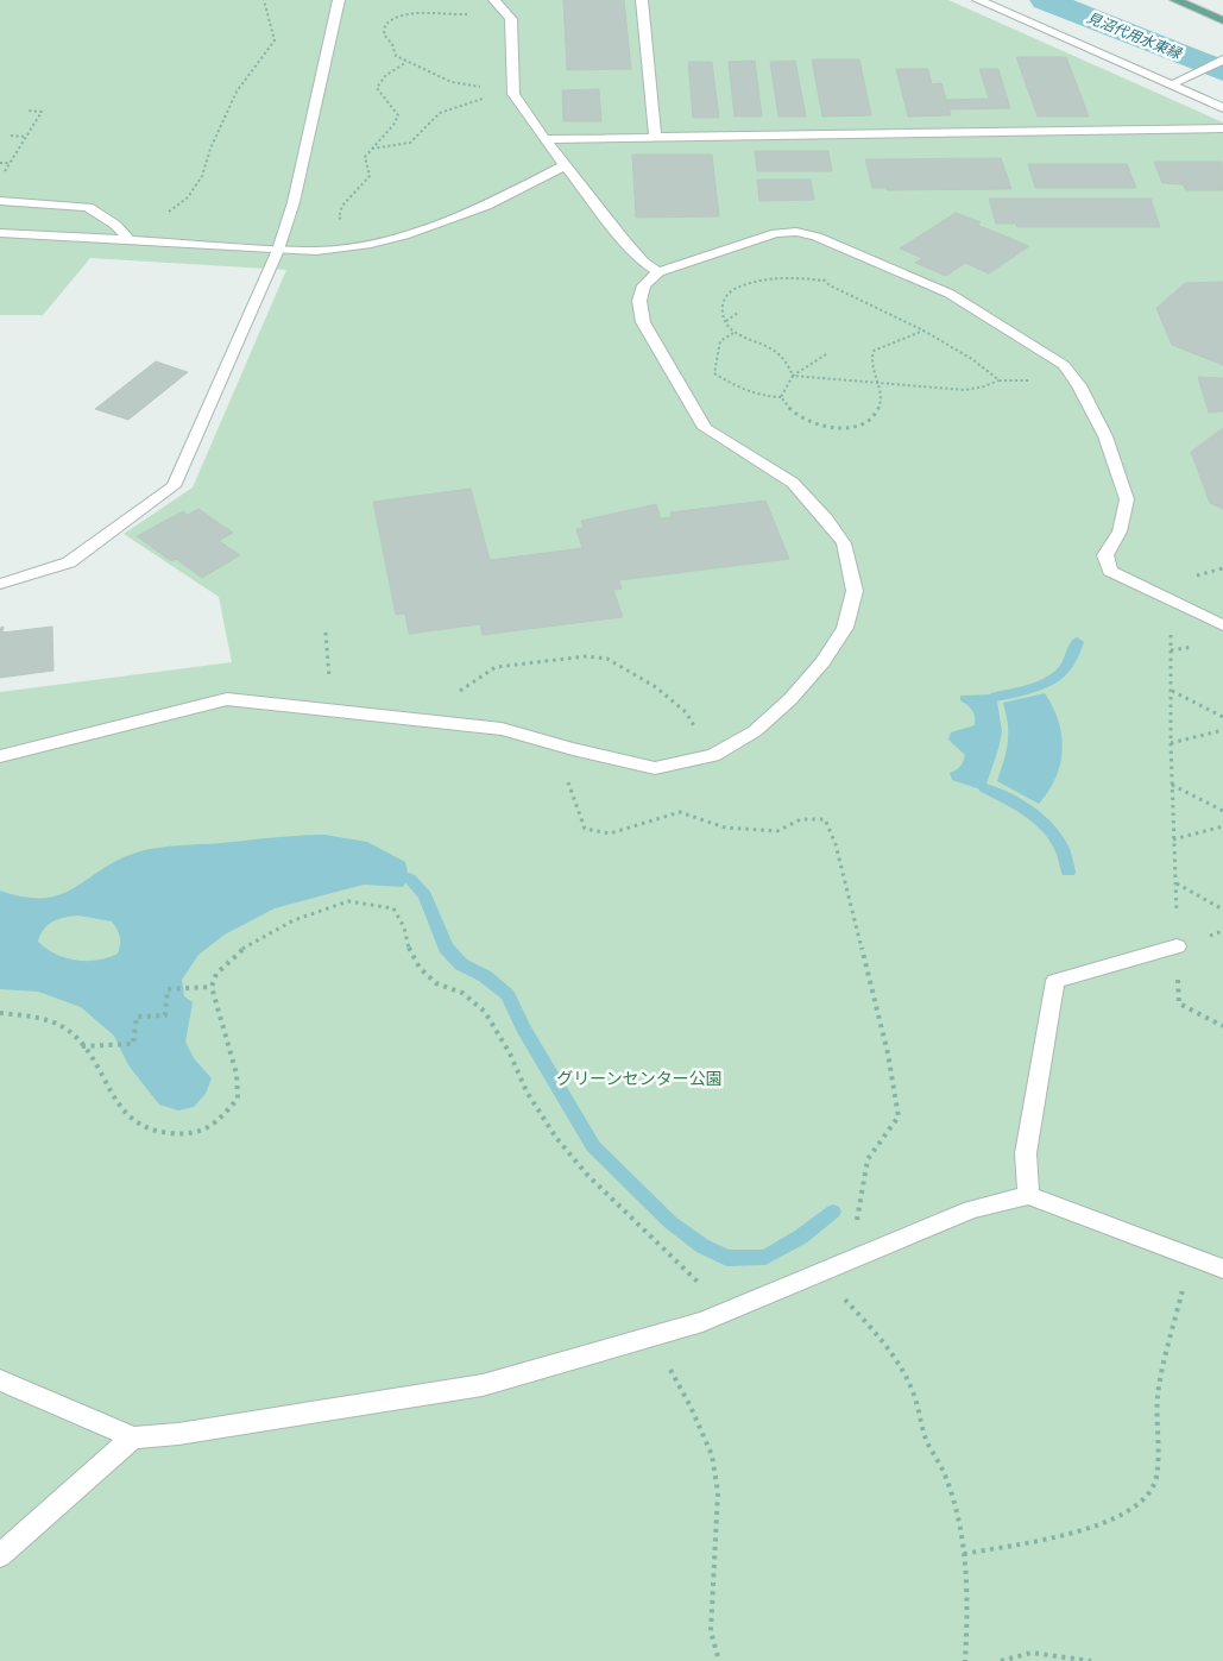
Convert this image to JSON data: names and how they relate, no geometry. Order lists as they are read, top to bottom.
{
  "water": ["見沼代用水東縁"],
  "parks": ["グリーンセンター公園"]
}
